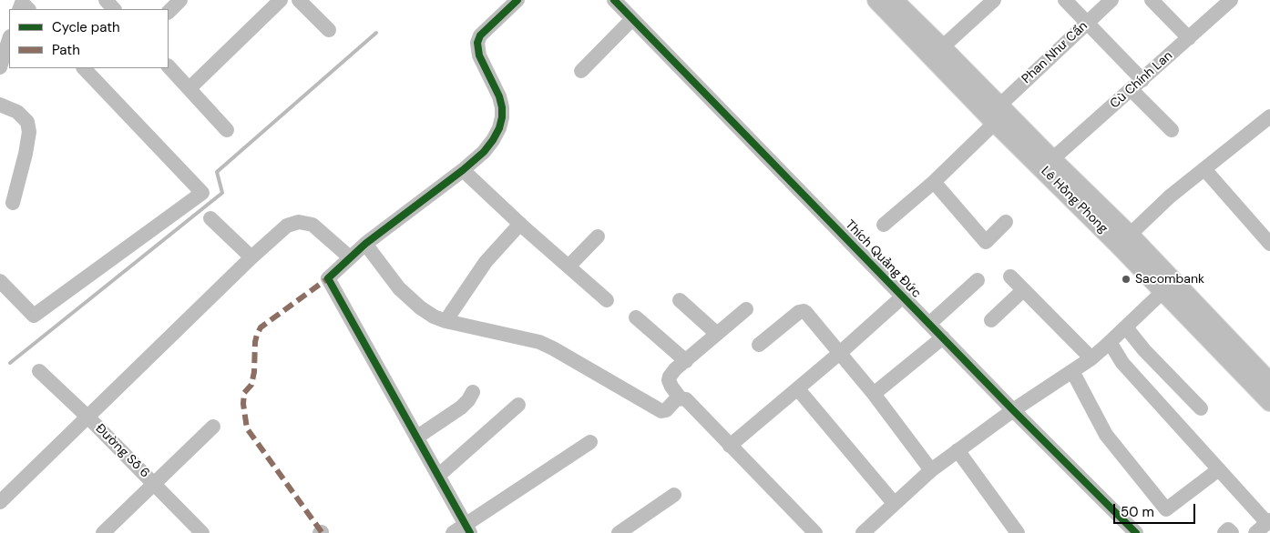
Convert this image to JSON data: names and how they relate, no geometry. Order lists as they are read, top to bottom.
{
  "streets": {
    "main road": ["Lê Hồng Phong"],
    "street": [
      "Phan Như Cẩn",
      "Cù Chính Lan",
      "Thích Quảng Đức",
      "Đường Số 6"
    ]
  },
  "crossings": [
    ["Phan Như Cẩn", "Lê Hồng Phong"],
    ["Cù Chính Lan", "Lê Hồng Phong"]
  ],
  "places": ["Sacombank"],
  "legend": ["Cycle path", "Path"],
  "scale_bar": "50 m"
}
